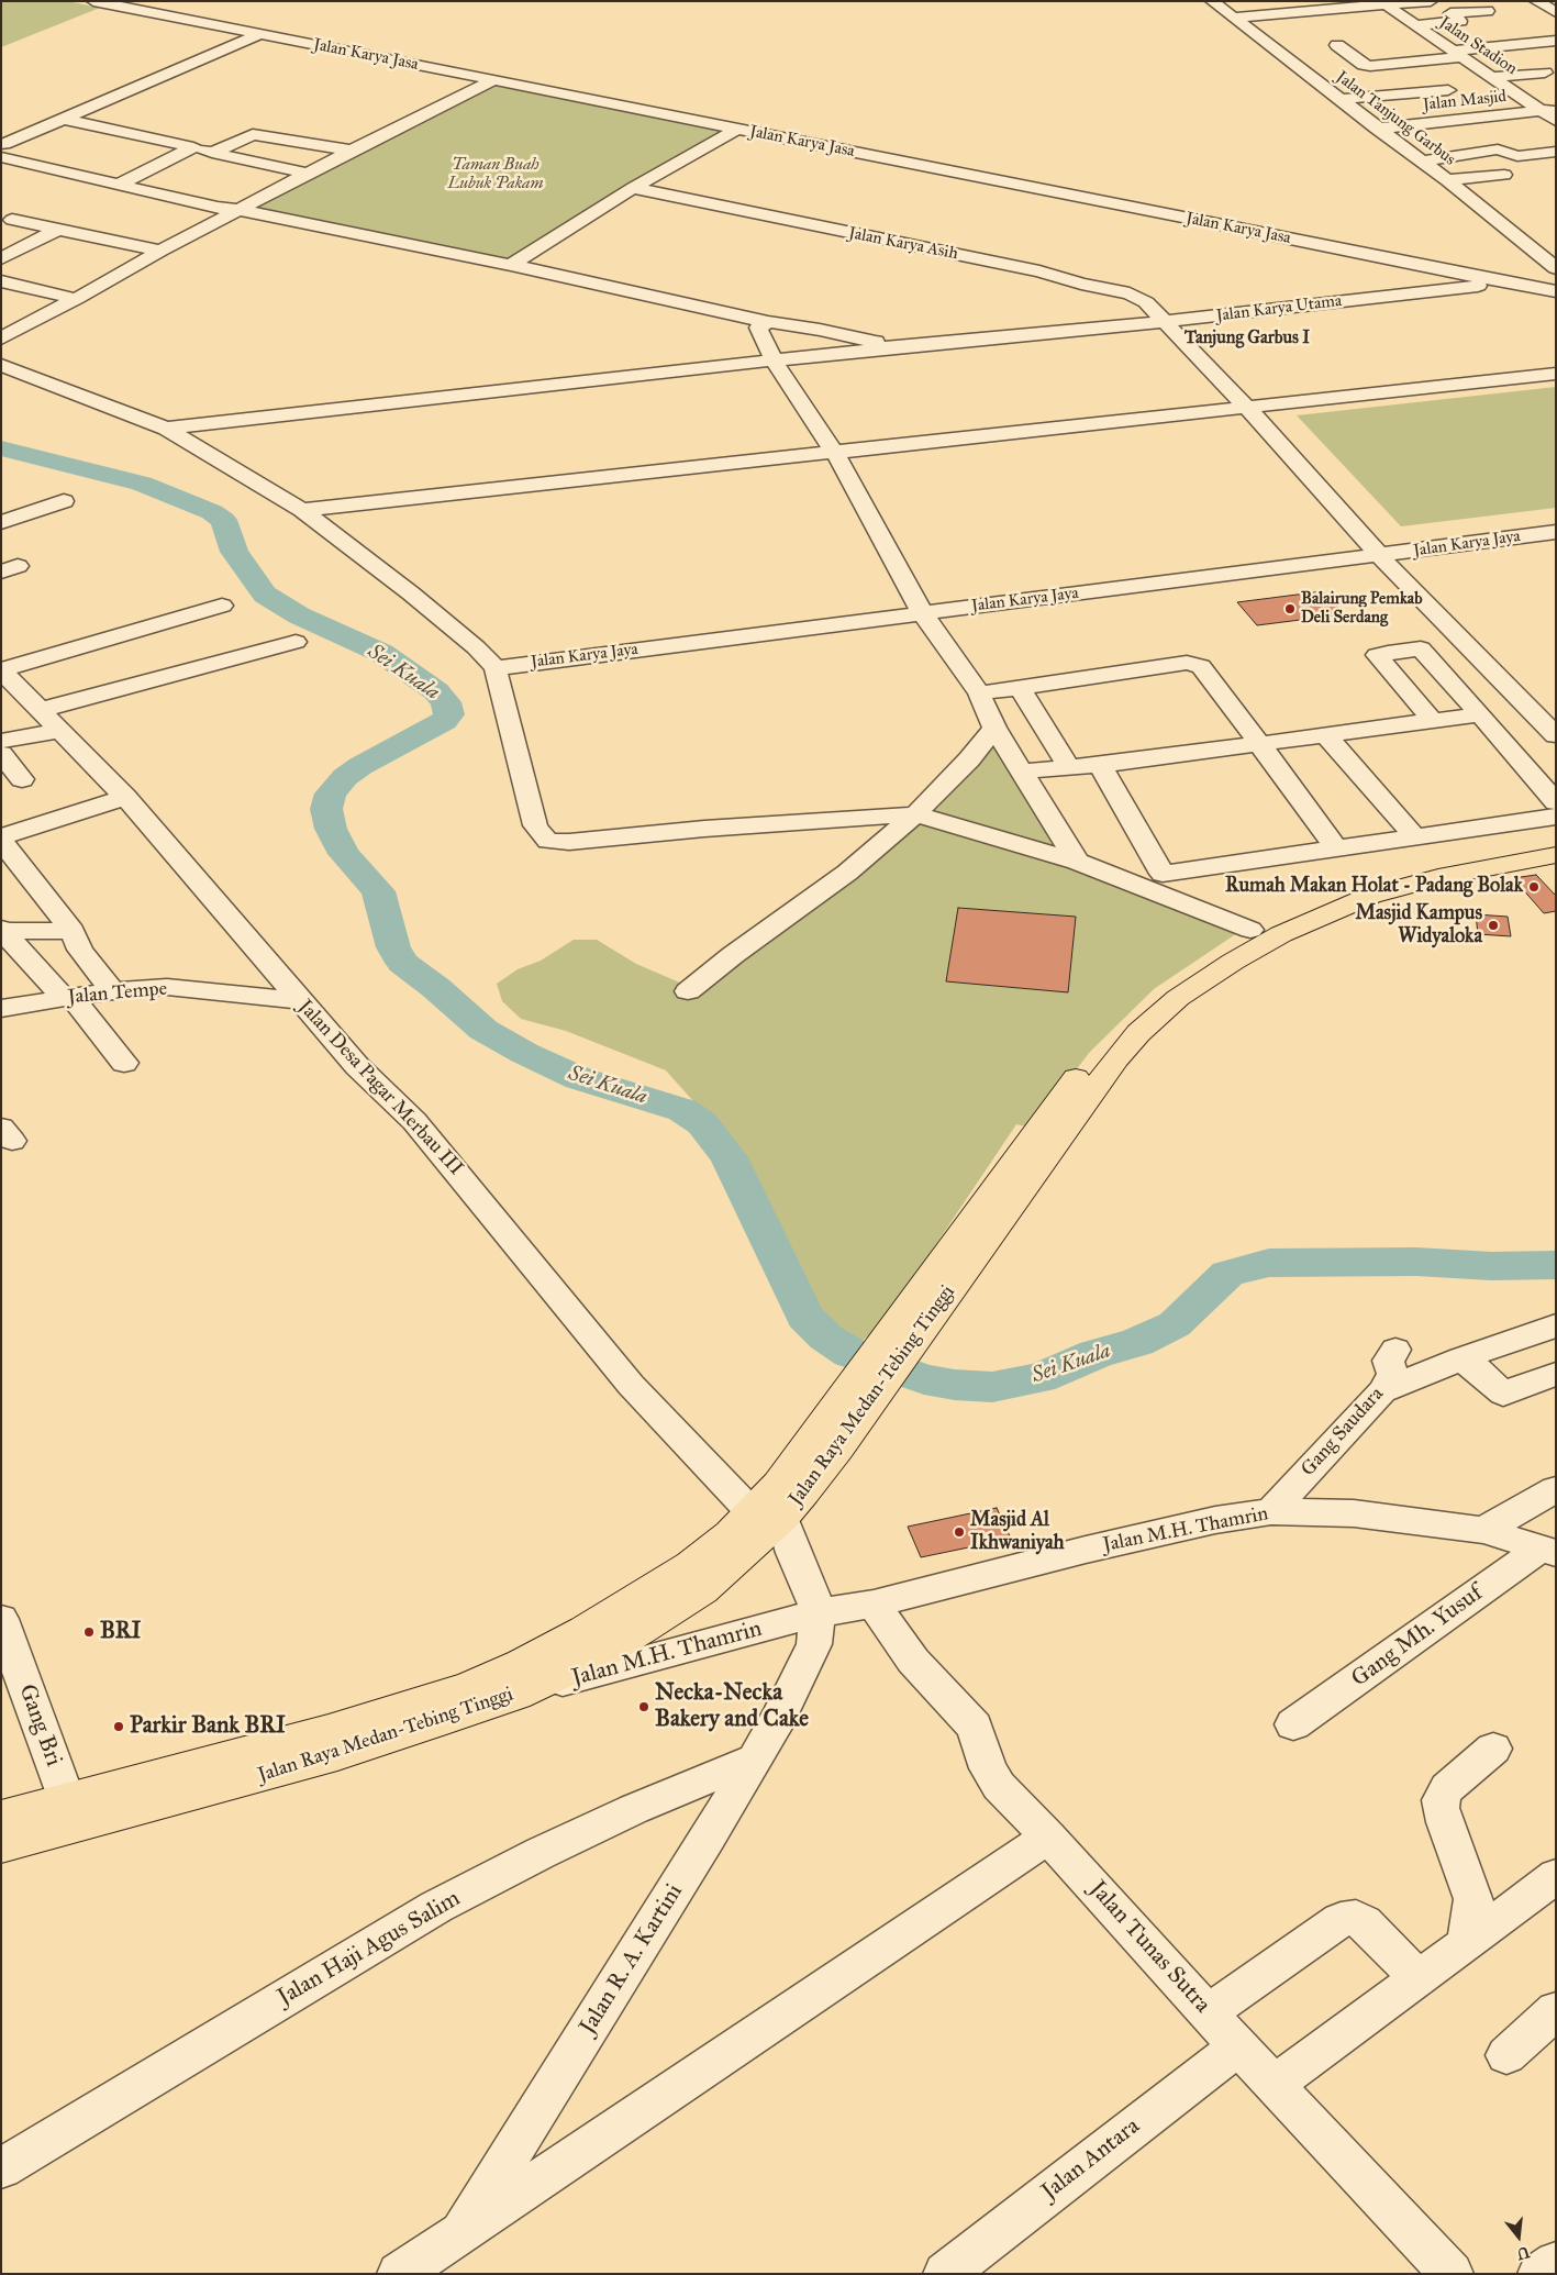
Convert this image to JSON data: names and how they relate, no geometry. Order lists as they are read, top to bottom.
{
  "streets": {
    "highway": ["Jalan Raya Medan-Tebing Tinggi"],
    "street": [
      "Jalan Stadion",
      "Jalan Karya Jasa",
      "Jalan Masjid",
      "Jalan Tanjung Garbus",
      "Jalan Karya Asih",
      "Jalan Karya Utama",
      "Jalan Karya Jaya",
      "Jalan Tempe",
      "Jalan Desa Pagar Merbau III",
      "Gang Saudara",
      "Jalan M.H. Thamrin",
      "Gang Mh. Yusuf",
      "Gang Bri",
      "Jalan Tunas Sutra",
      "Jalan Haji Agus Salim",
      "Jalan R. A. Kartini",
      "Jalan Antara"
    ]
  },
  "crossings": [
    ["Jalan Stadion", "Jalan Masjid"],
    ["Jalan Karya Jasa", "Jalan Karya Utama"],
    ["Jalan Masjid", "Jalan Tanjung Garbus"],
    ["Jalan Karya Asih", "Jalan Karya Utama"],
    ["Jalan Karya Asih", "Jalan Karya Jaya"],
    ["Jalan Tempe", "Jalan Desa Pagar Merbau III"],
    ["Jalan Desa Pagar Merbau III", "Jalan Raya Medan-Tebing Tinggi"],
    ["Jalan Raya Medan-Tebing Tinggi", "Jalan M.H. Thamrin"],
    ["Jalan Raya Medan-Tebing Tinggi", "Gang Bri"],
    ["Gang Saudara", "Jalan M.H. Thamrin"],
    ["Jalan M.H. Thamrin", "Gang Mh. Yusuf"],
    ["Jalan M.H. Thamrin", "Jalan Tunas Sutra"],
    ["Jalan M.H. Thamrin", "Jalan R. A. Kartini"],
    ["Jalan Tunas Sutra", "Jalan Antara"],
    ["Jalan Haji Agus Salim", "Jalan R. A. Kartini"]
  ],
  "districts": ["Tanjung Garbus I"],
  "water": ["Sei Kuala"],
  "parks": ["Taman Buah Lubuk Pakam"],
  "places": [
    "Balairung Pemkab Deli Serdang",
    "Rumah Makan Holat - Padang Bolak",
    "Masjid Kampus Widyaloka",
    "Masjid Al Ikhwaniyah",
    "BRI",
    "Necka-Necka Bakery and Cake",
    "Parkir Bank BRI"
  ],
  "north": "bottom"
}
